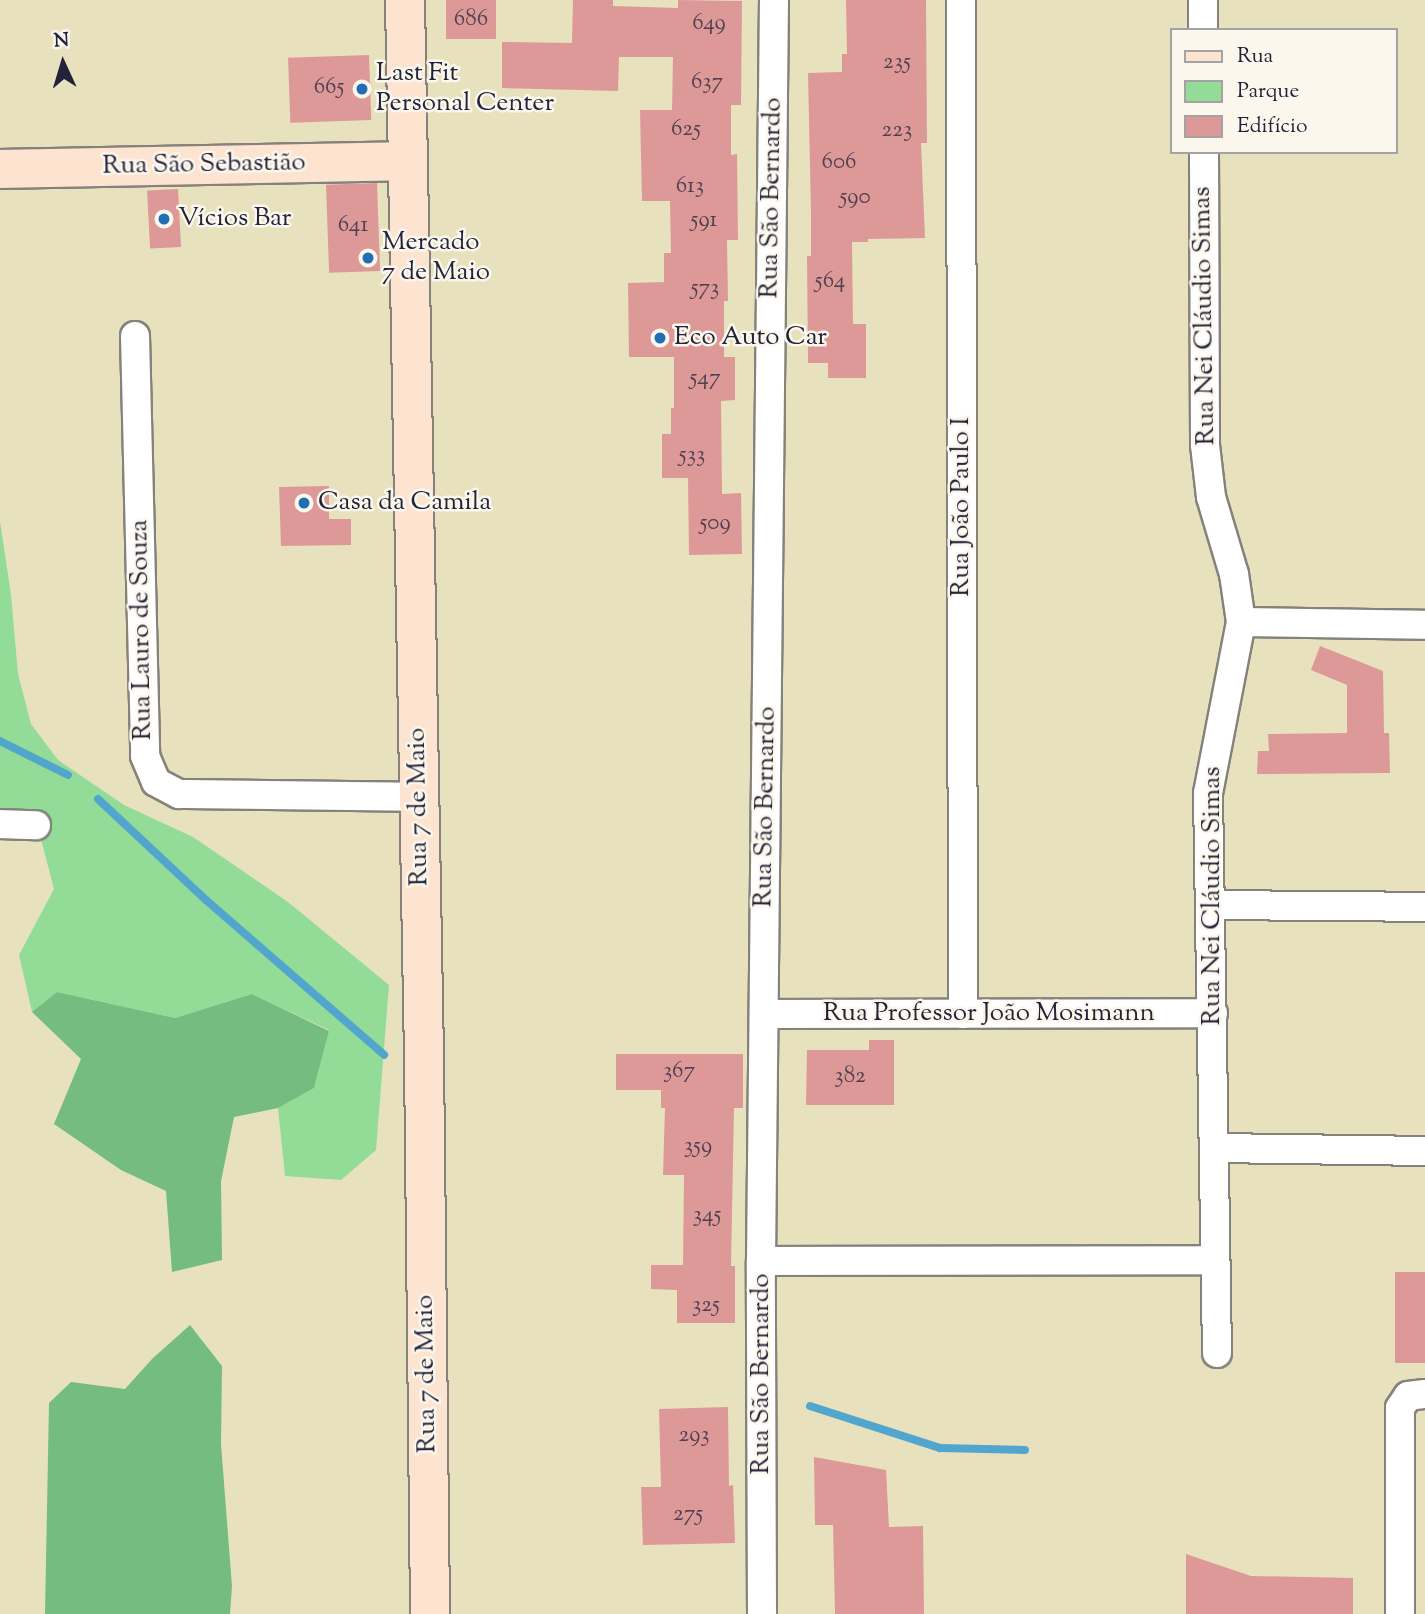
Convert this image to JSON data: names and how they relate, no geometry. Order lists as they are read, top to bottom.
{
  "streets": {
    "street": [
      "Rua São Sebastião",
      "Rua São Bernardo",
      "Rua Nei Cláudio Simas",
      "Rua João Paulo I",
      "Rua Lauro de Souza",
      "Rua 7 de Maio",
      "Rua Professor João Mosimann"
    ]
  },
  "crossings": [
    ["Rua São Sebastião", "Rua 7 de Maio"],
    ["Rua São Bernardo", "Rua Professor João Mosimann"],
    ["Rua Nei Cláudio Simas", "Rua Professor João Mosimann"],
    ["Rua João Paulo I", "Rua Professor João Mosimann"],
    ["Rua Lauro de Souza", "Rua 7 de Maio"]
  ],
  "places": [
    "Last Fit Personal Center",
    "Vícios Bar",
    "Mercado 7 de Maio",
    "Eco Auto Car",
    "Casa da Camila"
  ],
  "house_numbers": [
    "686",
    "649",
    "235",
    "637",
    "665",
    "625",
    "223",
    "606",
    "613",
    "590",
    "591",
    "641",
    "564",
    "573",
    "547",
    "533",
    "509",
    "367",
    "382",
    "359",
    "345",
    "325",
    "293",
    "275"
  ],
  "legend": ["Rua", "Parque", "Edifício"],
  "north": "top"
}
